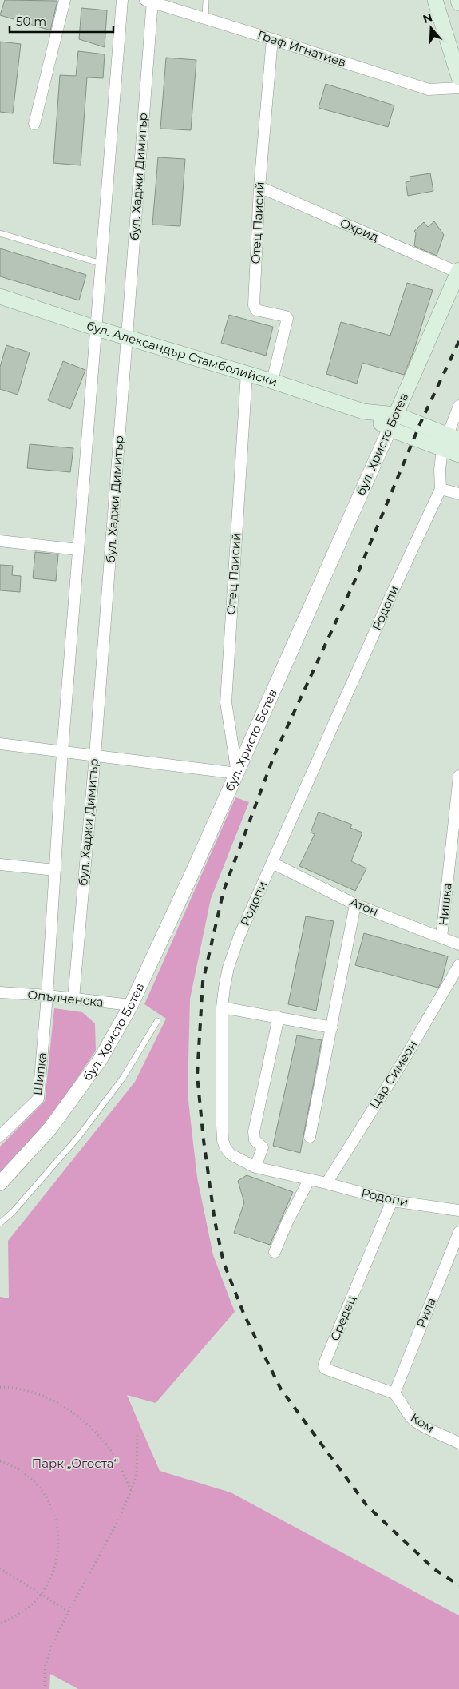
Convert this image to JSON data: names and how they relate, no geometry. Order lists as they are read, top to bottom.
{
  "streets": {
    "main road": ["бул. Александър Стамболийски", "бул. Христо Ботев"],
    "street": [
      "Граф Игнатиев",
      "бул. Хаджи Димитър",
      "Отец Паисий",
      "Охрид",
      "Родопи",
      "Нишка",
      "Атон",
      "Опълченска",
      "Шипка",
      "Цар Симеон",
      "Рила",
      "Средец",
      "Ком"
    ]
  },
  "crossings": [
    ["Граф Игнатиев", "бул. Хаджи Димитър"],
    ["Граф Игнатиев", "Отец Паисий"],
    ["бул. Хаджи Димитър", "бул. Александър Стамболийски"],
    ["бул. Хаджи Димитър", "Опълченска"],
    ["Отец Паисий", "Охрид"],
    ["Отец Паисий", "бул. Александър Стамболийски"],
    ["Отец Паисий", "бул. Христо Ботев"],
    ["Охрид", "бул. Христо Ботев"],
    ["бул. Александър Стамболийски", "бул. Христо Ботев"],
    ["бул. Александър Стамболийски", "Родопи"],
    ["бул. Христо Ботев", "Опълченска"],
    ["Родопи", "Атон"],
    ["Родопи", "Цар Симеон"],
    ["Родопи", "Средец"],
    ["Нишка", "Атон"],
    ["Опълченска", "Шипка"],
    ["Рила", "Средец"],
    ["Рила", "Ком"],
    ["Средец", "Ком"]
  ],
  "parks": ["Парк „Огоста“"],
  "scale_bar": "50 m",
  "north": "top"
}
